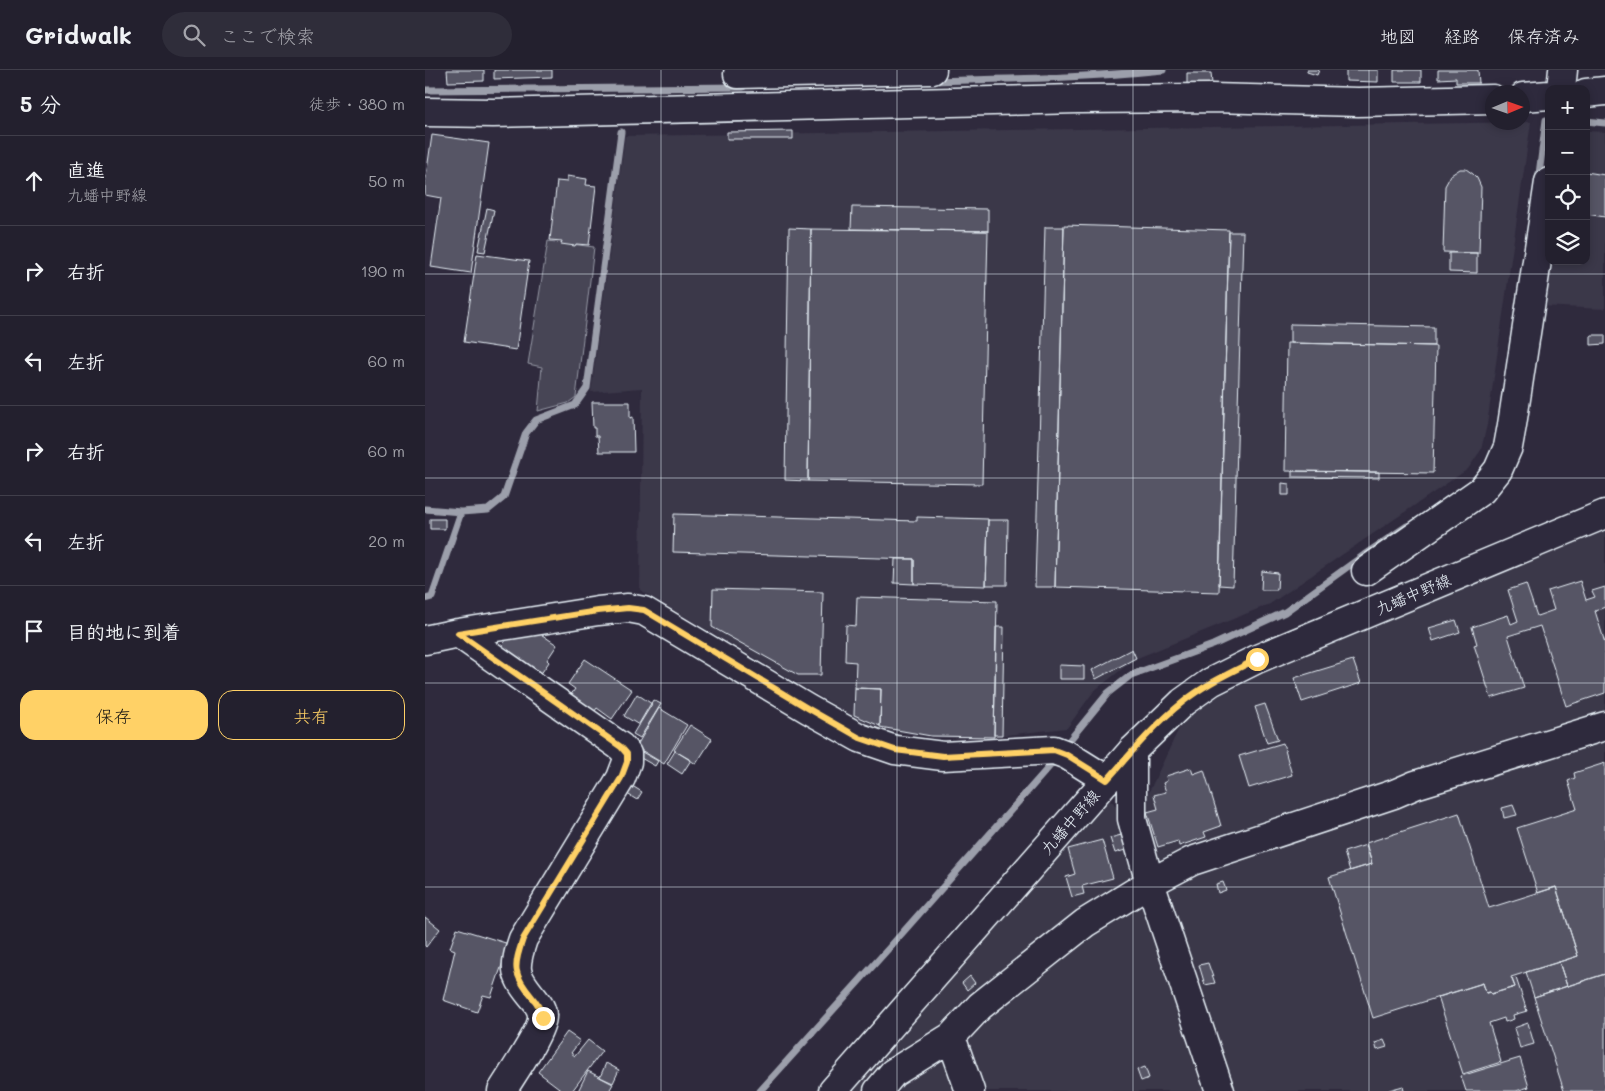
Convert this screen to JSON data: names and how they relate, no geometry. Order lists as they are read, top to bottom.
{
  "streets": {
    "street": ["九蟠中野線"]
  },
  "north": "right",
  "page": {
    "header": "Gridwalk",
    "search": "ここで検索",
    "nav": ["地図", "経路", "保存済み"],
    "heading": ["5 分", "徒歩 · 380 m"],
    "map_buttons": ["+", "−"],
    "list": [
      ["直進", "九蟠中野線", "50 m"],
      ["右折", "190 m"],
      ["左折", "60 m"],
      ["右折", "60 m"],
      ["左折", "20 m"],
      "目的地に到着"
    ],
    "buttons": ["保存", "共有"]
  }
}
